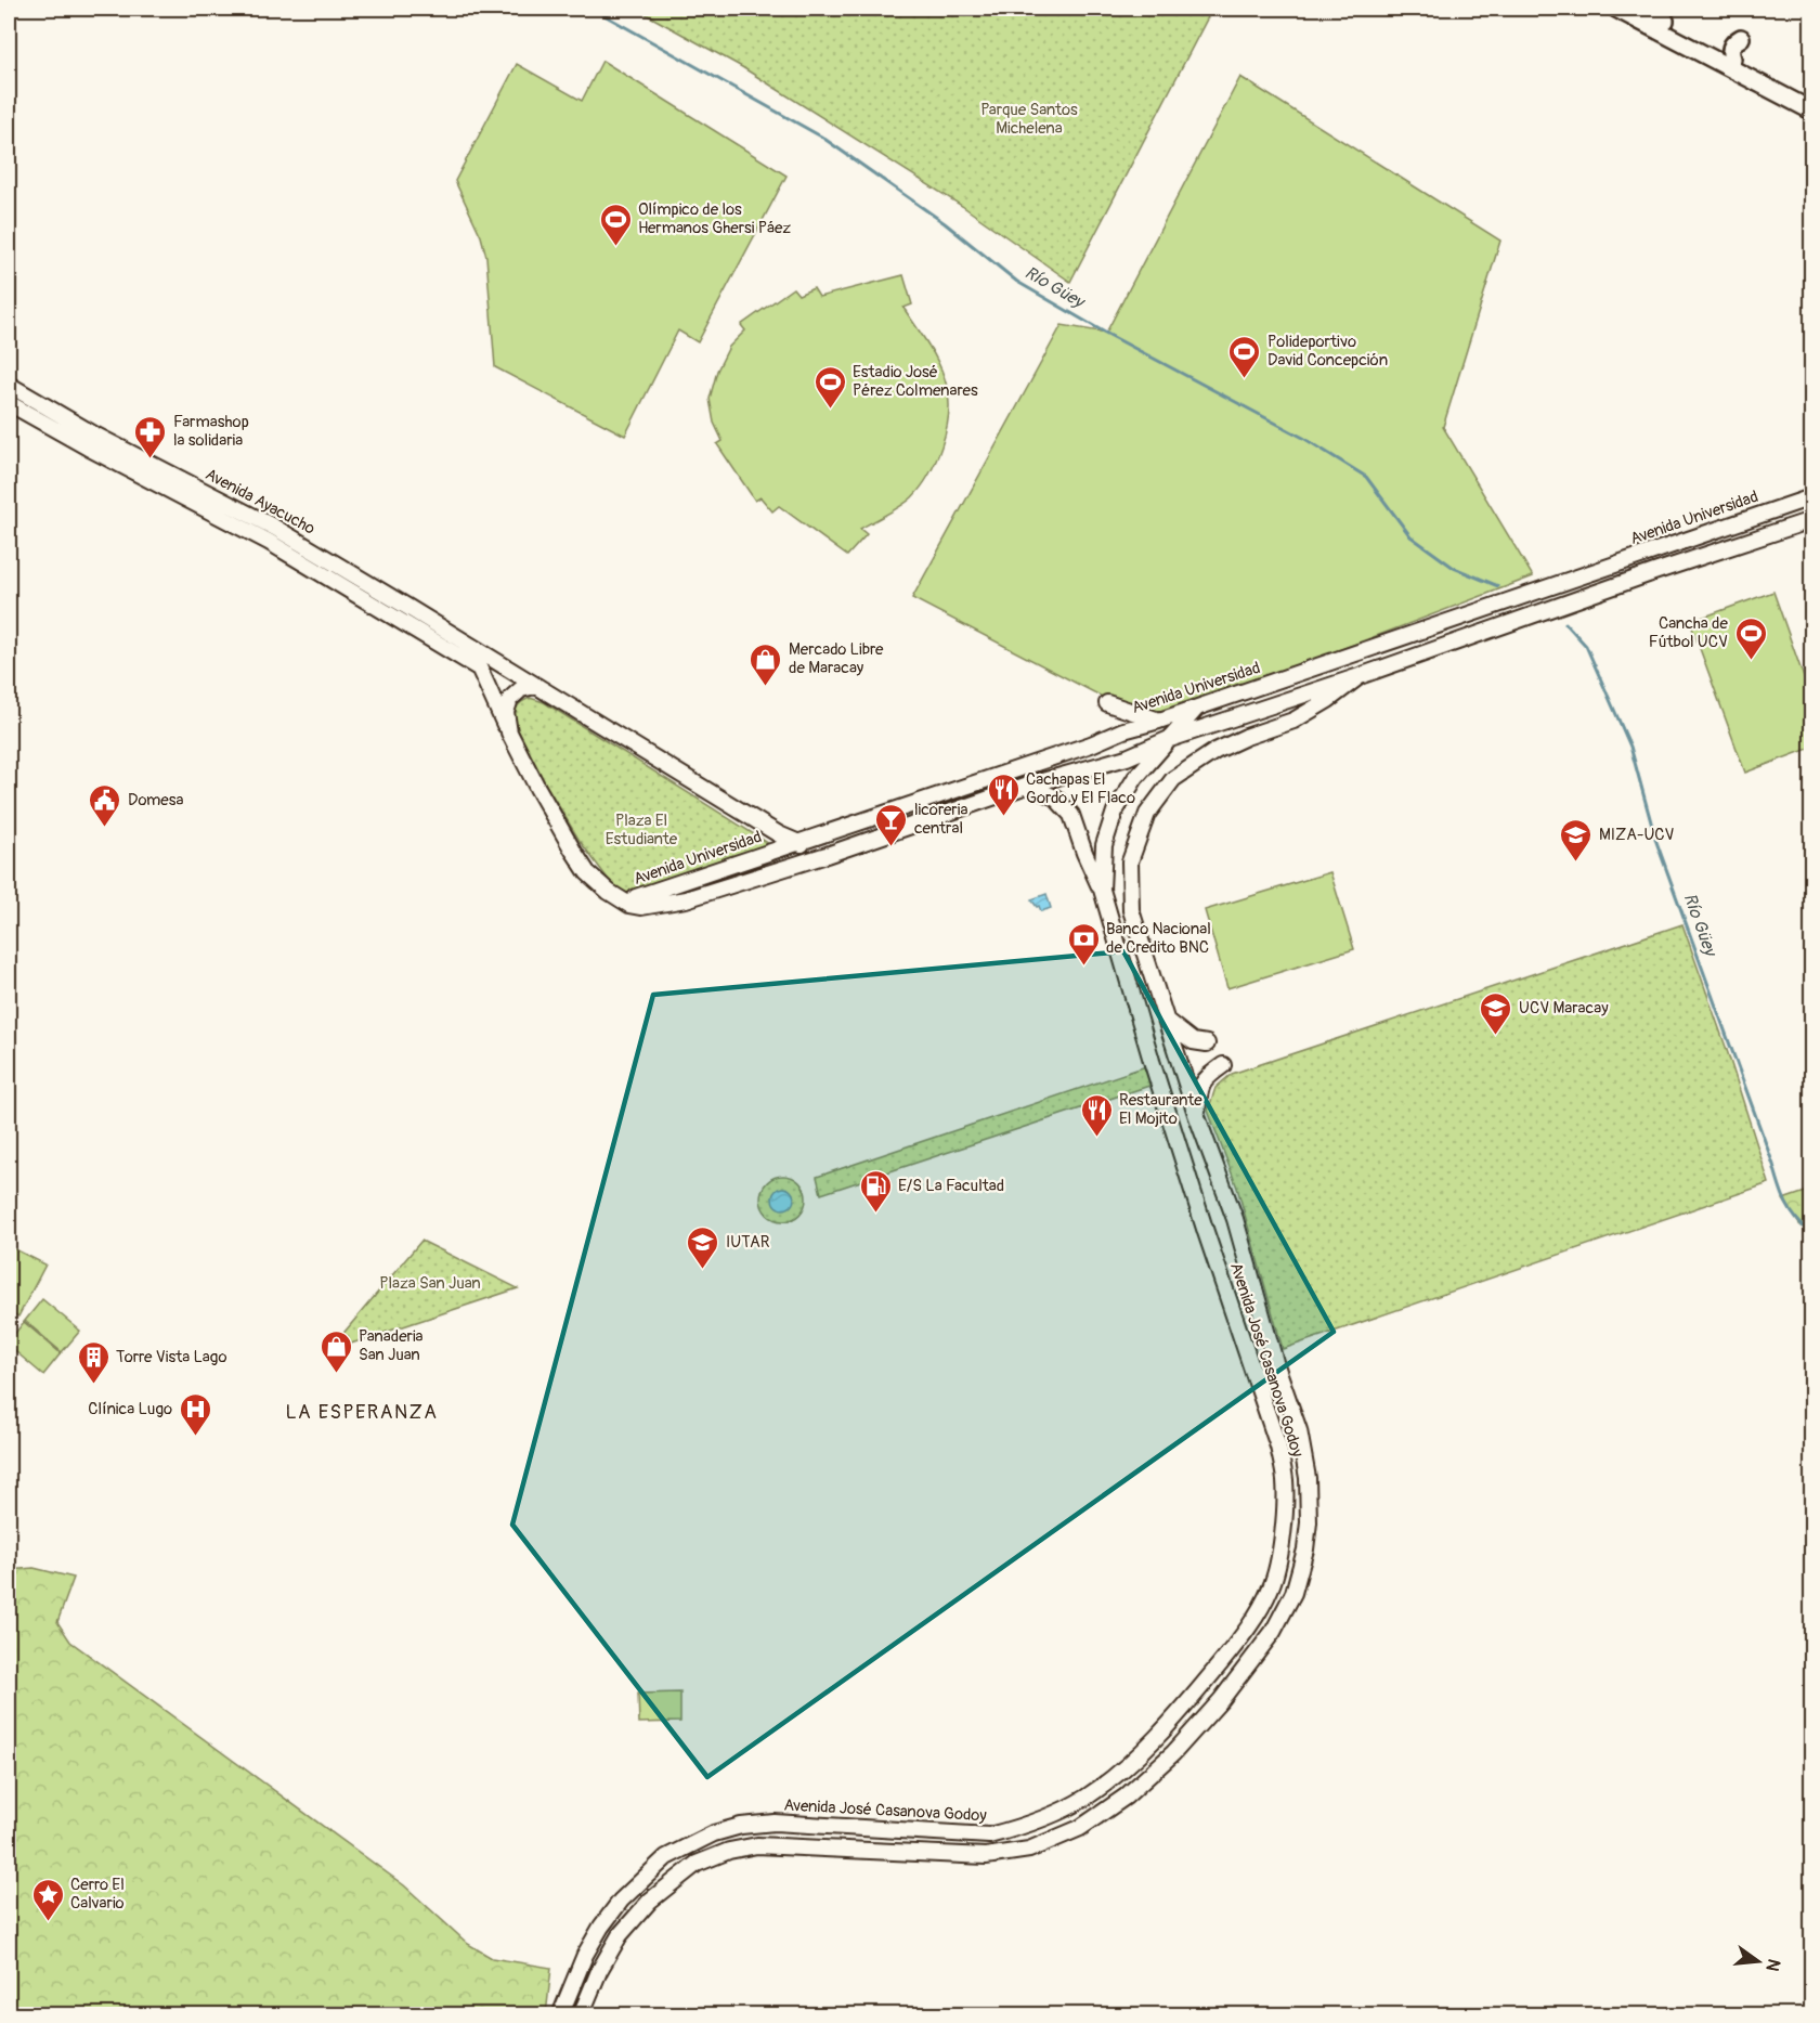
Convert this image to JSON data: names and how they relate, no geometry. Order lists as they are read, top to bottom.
{
  "streets": {
    "street": ["Avenida Ayacucho", "Avenida Universidad", "Avenida José Casanova Godoy"]
  },
  "crossings": [
    ["Avenida Ayacucho", "Avenida Universidad"],
    ["Avenida Universidad", "Avenida José Casanova Godoy"]
  ],
  "districts": ["LA ESPERANZA"],
  "water": ["Río Güey"],
  "parks": ["Parque Santos Michelena", "Plaza El Estudiante", "Plaza San Juan"],
  "places": {
    "sports": [
      "Olímpico de los Hermanos Ghersi Páez",
      "Polideportivo David Concepción",
      "Estadio José Pérez Colmenares",
      "Cancha de Fútbol UCV"
    ],
    "pharmacy": ["Farmashop la solidaria"],
    "shop": ["Mercado Libre de Maracay", "Panaderia San Juan"],
    "restaurant": ["Cachapas El Gordo y El Flaco", "Restaurante El Mojito"],
    "public building": ["Domesa"],
    "bar": ["licoreria central"],
    "school or university": ["MIZA-UCV", "UCV Maracay", "IUTAR"],
    "bank": ["Banco Nacional de Credito BNC"],
    "fuel station": ["E/S La Facultad"],
    "building": ["Torre Vista Lago"],
    "hospital": ["Clínica Lugo"],
    "place": ["Cerro El Calvario"]
  },
  "north": "right"
}
